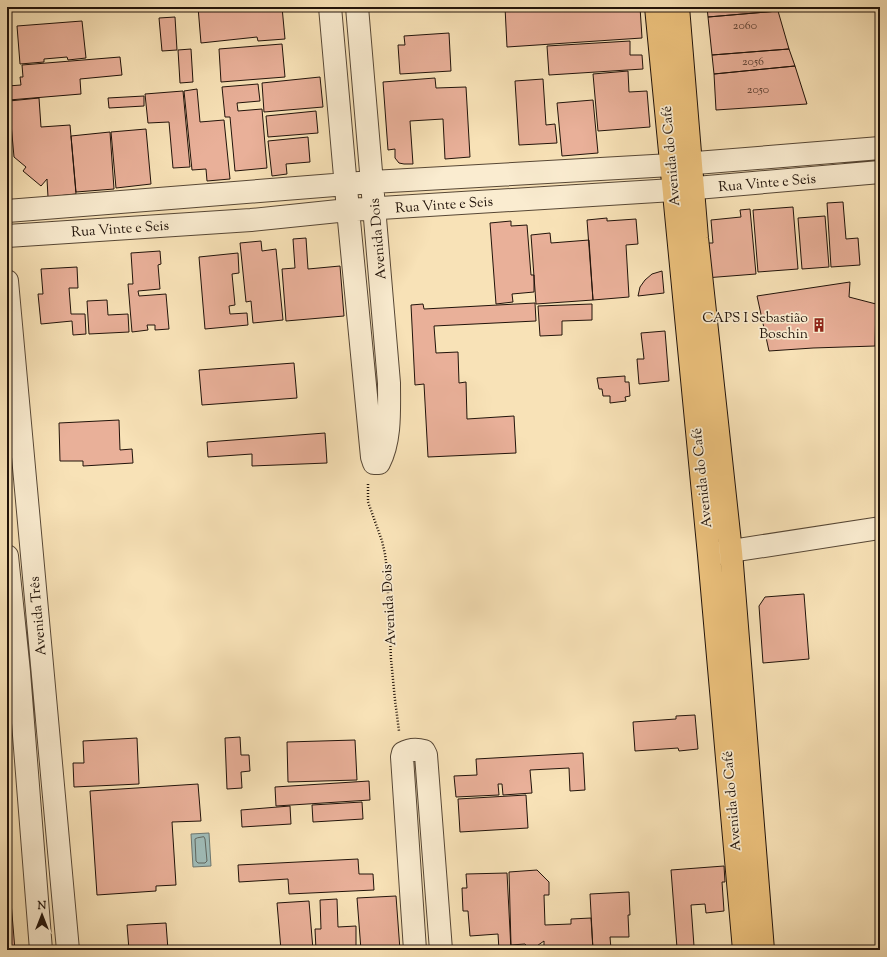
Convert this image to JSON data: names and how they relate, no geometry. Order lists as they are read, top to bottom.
{
  "streets": {
    "main road": ["Avenida do Café"],
    "street": ["Rua Vinte e Seis", "Avenida Dois", "Avenida Três"]
  },
  "crossings": [
    ["Avenida do Café", "Rua Vinte e Seis"],
    ["Rua Vinte e Seis", "Avenida Dois"]
  ],
  "places": {
    "building": ["CAPS I Sebastião Boschin"]
  },
  "house_numbers": ["2060", "2056", "2050"],
  "north": "top"
}
